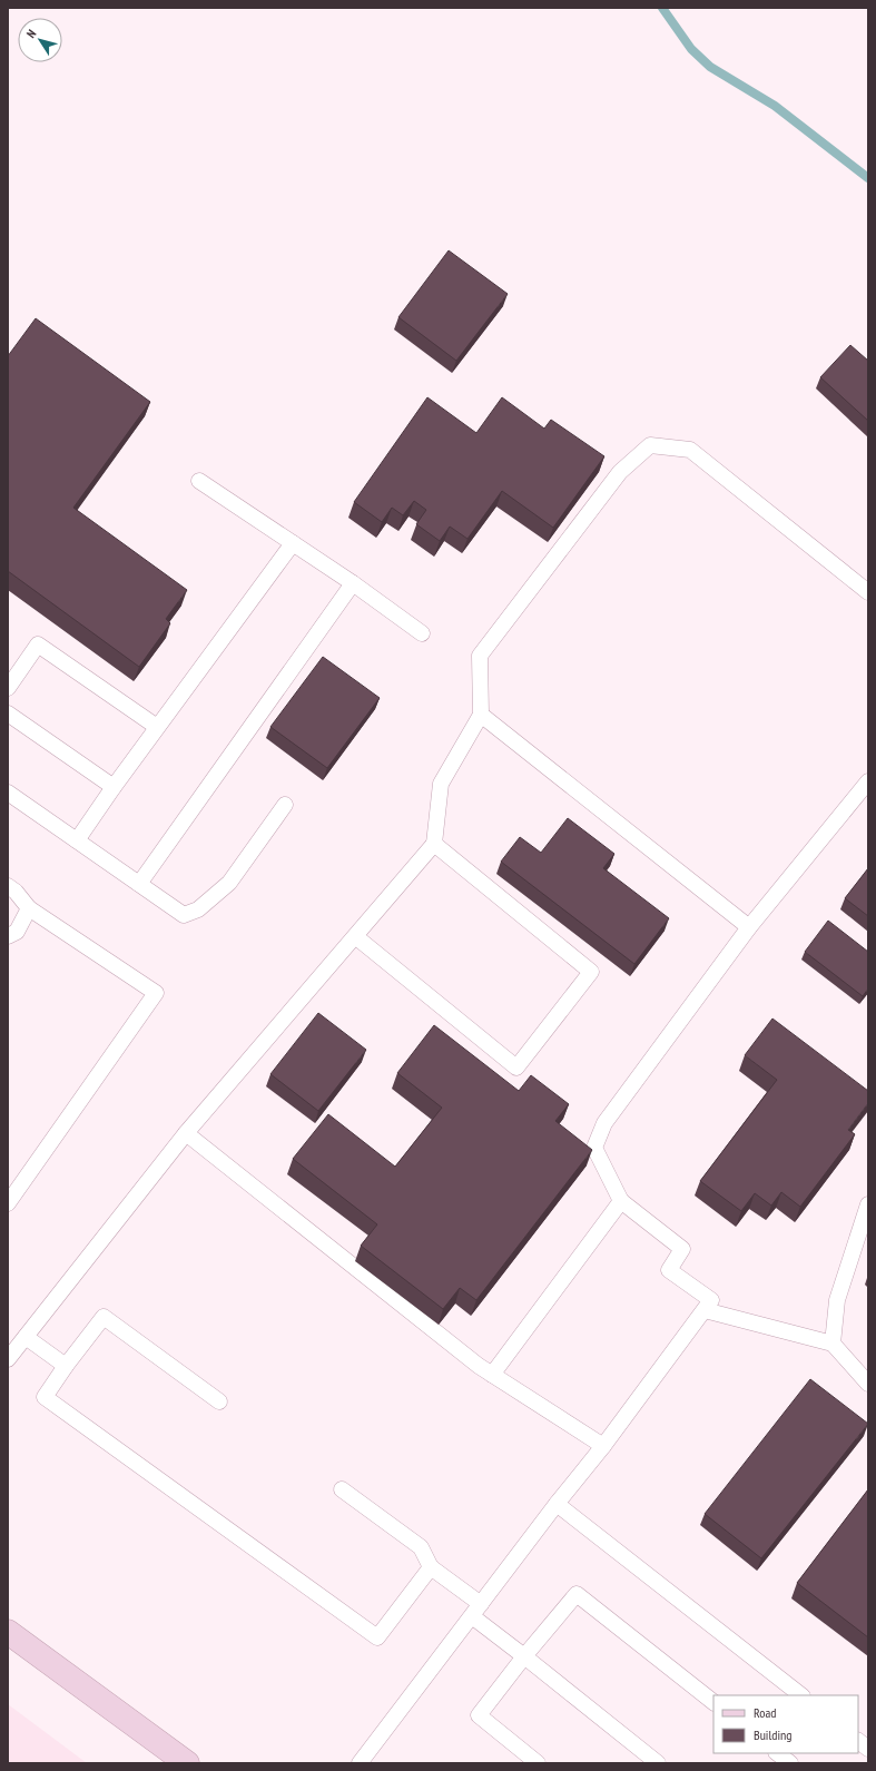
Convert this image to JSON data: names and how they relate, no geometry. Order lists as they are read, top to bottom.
{
  "legend": ["Road", "Building"],
  "north": "top left"
}
